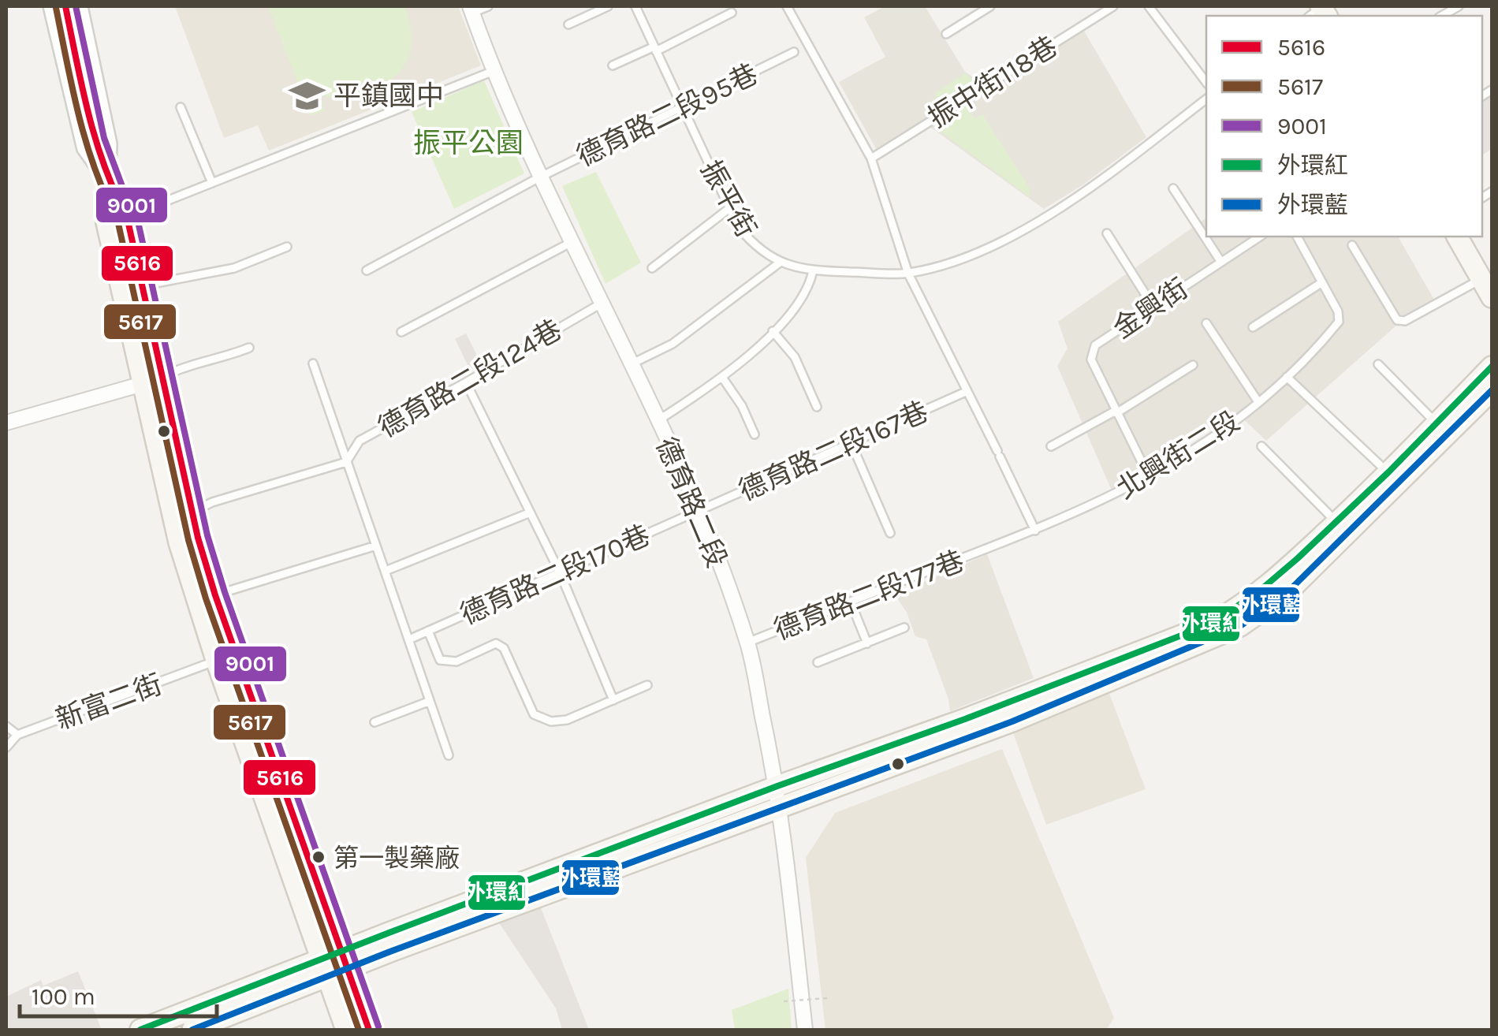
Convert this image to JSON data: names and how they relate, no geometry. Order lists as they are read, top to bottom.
{
  "streets": {
    "street": ["德育路二段"],
    "lane": [
      "振中街118巷",
      "德育路二段95巷",
      "振平街",
      "金興街",
      "德育路二段124巷",
      "德育路二段167巷",
      "北興街二段",
      "德育路二段170巷",
      "德育路二段177巷",
      "新富二街"
    ]
  },
  "crossings": [
    ["德育路二段95巷", "振平街"],
    ["德育路二段95巷", "德育路二段"],
    ["金興街", "北興街二段"],
    ["德育路二段124巷", "德育路二段"],
    ["德育路二段167巷", "德育路二段"],
    ["德育路二段167巷", "德育路二段170巷"],
    ["北興街二段", "德育路二段177巷"],
    ["德育路二段", "德育路二段170巷"],
    ["德育路二段", "德育路二段177巷"]
  ],
  "parks": ["振平公園"],
  "places": {
    "school or university": ["平鎮國中"],
    "other": ["第一製藥廠"]
  },
  "lines": [
    "transit line 5616",
    "transit line 9001",
    "transit line 5617",
    "transit line 外環紅",
    "transit line 外環藍"
  ],
  "legend": [
    "5616",
    "5617",
    "9001",
    "外環紅",
    "外環藍"
  ],
  "scale_bar": "100 m"
}
